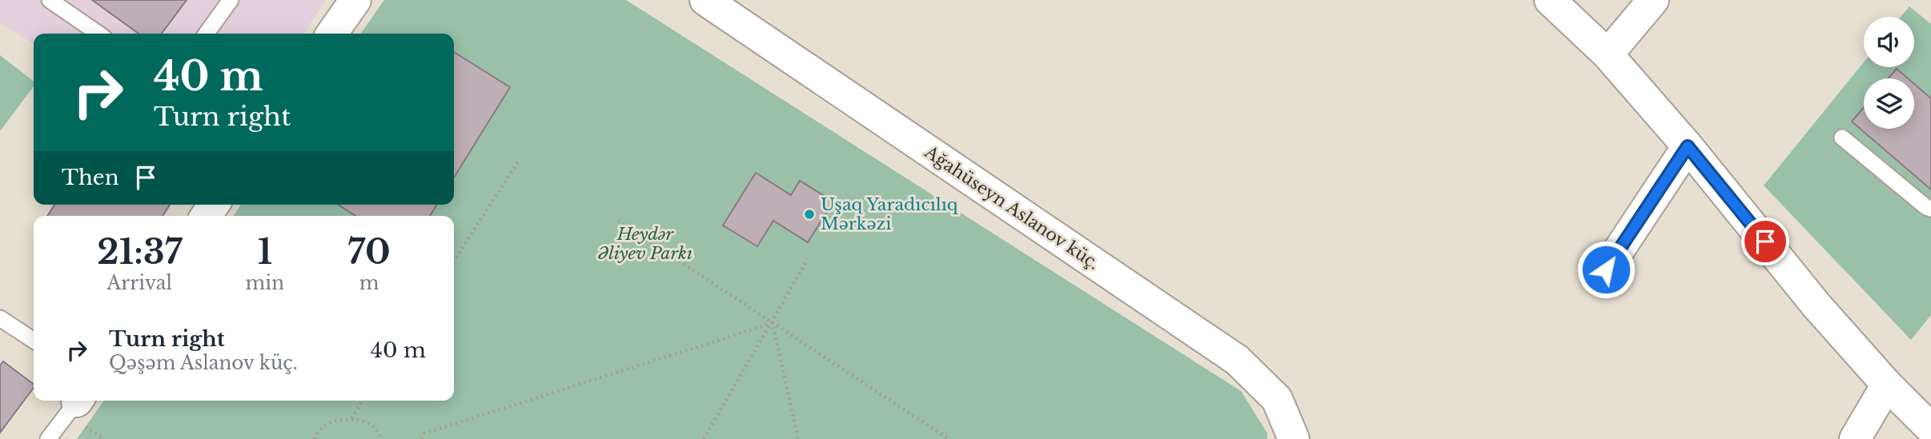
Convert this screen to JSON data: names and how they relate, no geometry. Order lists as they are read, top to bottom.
{
  "streets": {
    "street": ["Ağahüseyn Aslanov küç."]
  },
  "parks": ["Heydər Əliyev Parkı"],
  "places": ["Uşaq Yaradıcılıq Mərkəzi"],
  "page": {
    "turn": ["40 m", "Turn right"],
    "then": "Then",
    "eta": [
      "21:37",
      "Arrival",
      "1",
      "min",
      "70",
      "m"
    ],
    "list": [
      {
        "name": "Turn right",
        "note": "Qəşəm Aslanov küç.",
        "value": "40 m"
      }
    ]
  }
}
